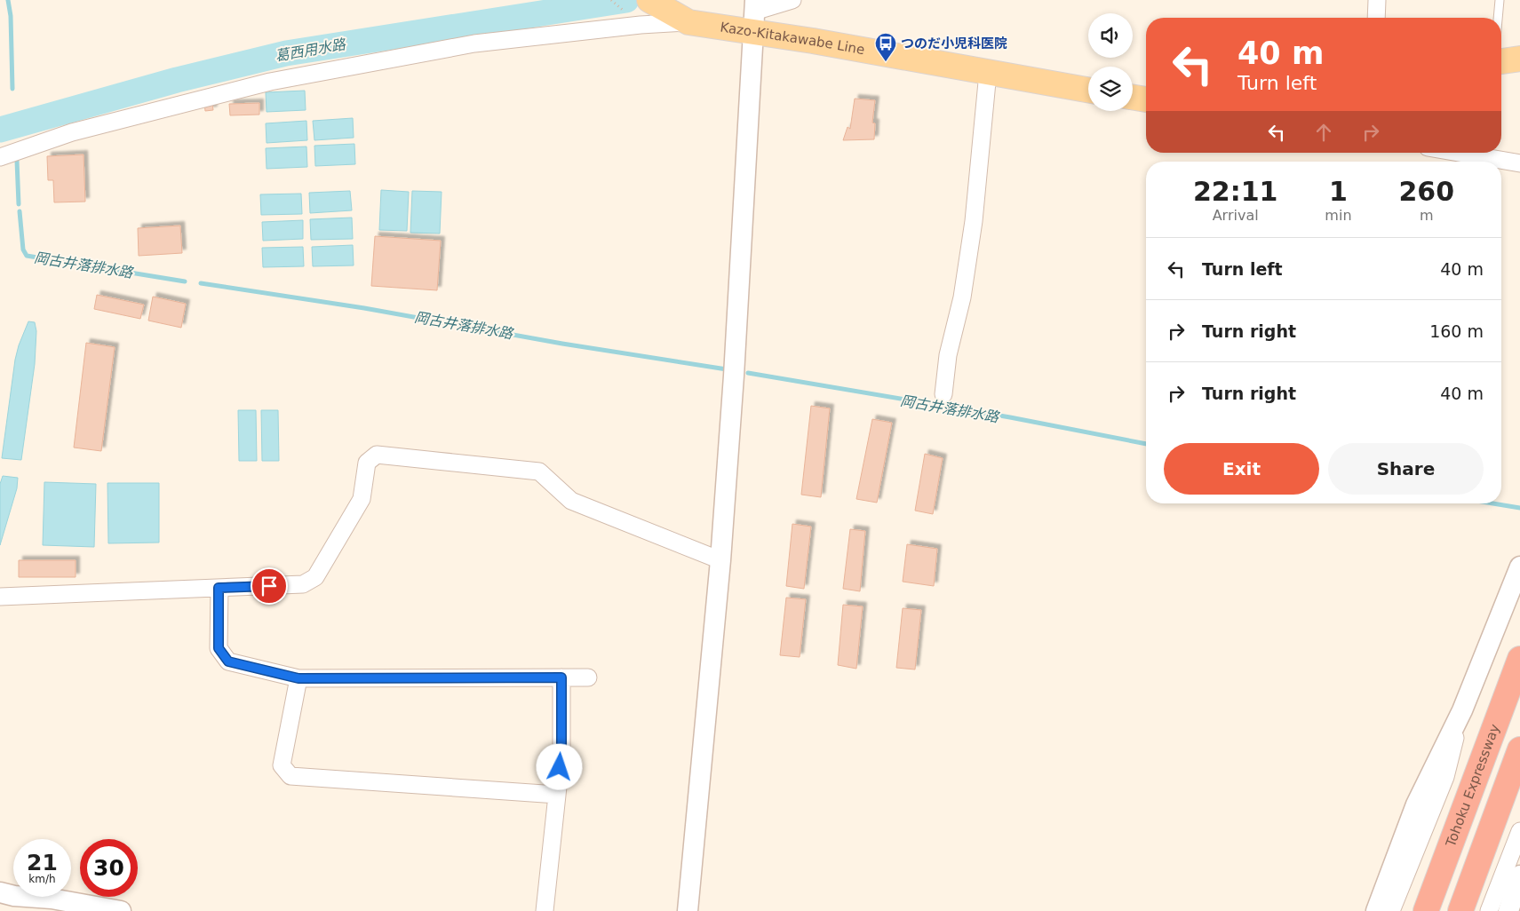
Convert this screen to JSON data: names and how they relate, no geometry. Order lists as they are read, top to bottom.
{
  "streets": {
    "highway": ["Tohoku Expressway"],
    "main road": ["Kazo-Kitakawabe Line"]
  },
  "water": ["葛西用水路", "岡古井落排水路"],
  "places": {
    "bus stop": ["つのだ小児科医院"]
  },
  "page": {
    "turn": ["40 m", "Turn left"],
    "eta": [
      "22:11",
      "Arrival",
      "1",
      "min",
      "260",
      "m"
    ],
    "list": [
      {
        "name": "Turn left",
        "value": "40 m"
      },
      {
        "name": "Turn right",
        "value": "160 m"
      },
      {
        "name": "Turn right",
        "value": "40 m"
      }
    ],
    "buttons": ["Exit", "Share"],
    "speed": "21 km/h",
    "limit": "30"
  }
}
